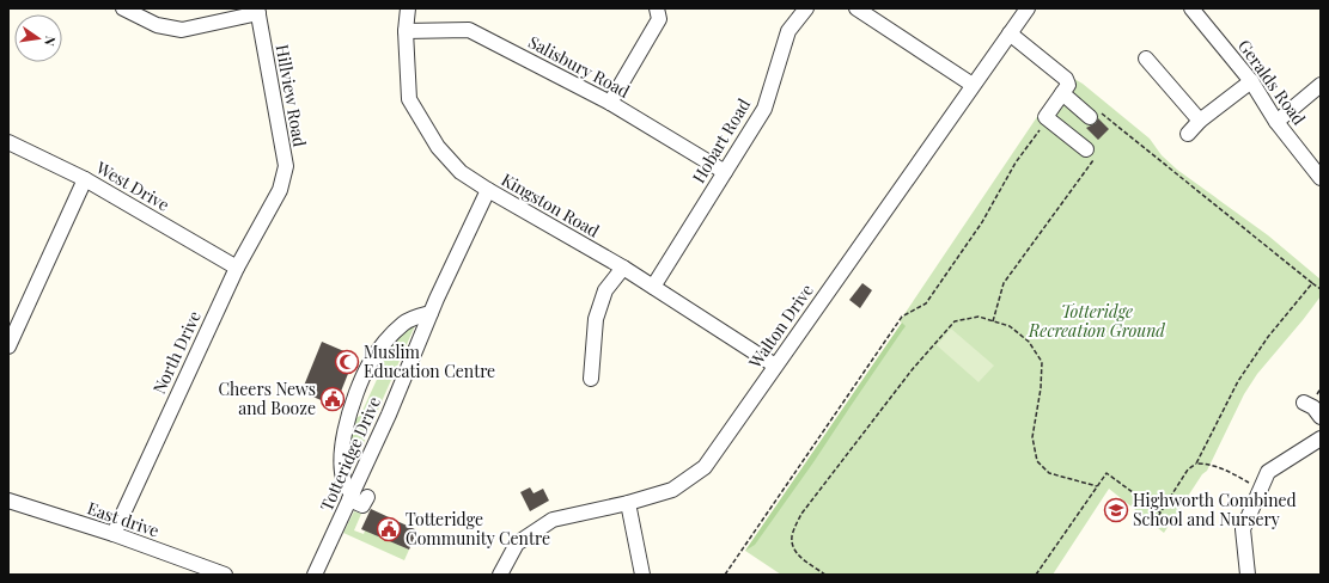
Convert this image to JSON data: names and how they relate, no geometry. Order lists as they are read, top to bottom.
{
  "streets": {
    "street": [
      "Salisbury Road",
      "Geralds Road",
      "Hillview Road",
      "Hobart Road",
      "West Drive",
      "Kingston Road",
      "Walton Drive",
      "North Drive",
      "Totteridge Drive",
      "East drive"
    ]
  },
  "crossings": [
    ["Salisbury Road", "Hobart Road"],
    ["Salisbury Road", "Kingston Road"],
    ["Hillview Road", "North Drive"],
    ["Hobart Road", "Kingston Road"],
    ["West Drive", "North Drive"],
    ["Kingston Road", "Walton Drive"],
    ["Kingston Road", "Totteridge Drive"],
    ["North Drive", "East drive"]
  ],
  "parks": ["Totteridge Recreation Ground"],
  "places": {
    "mosque": ["Muslim Education Centre"],
    "public building": ["Cheers News and Booze", "Totteridge Community Centre"],
    "school or university": ["Highworth Combined School and Nursery"]
  },
  "north": "right"
}
